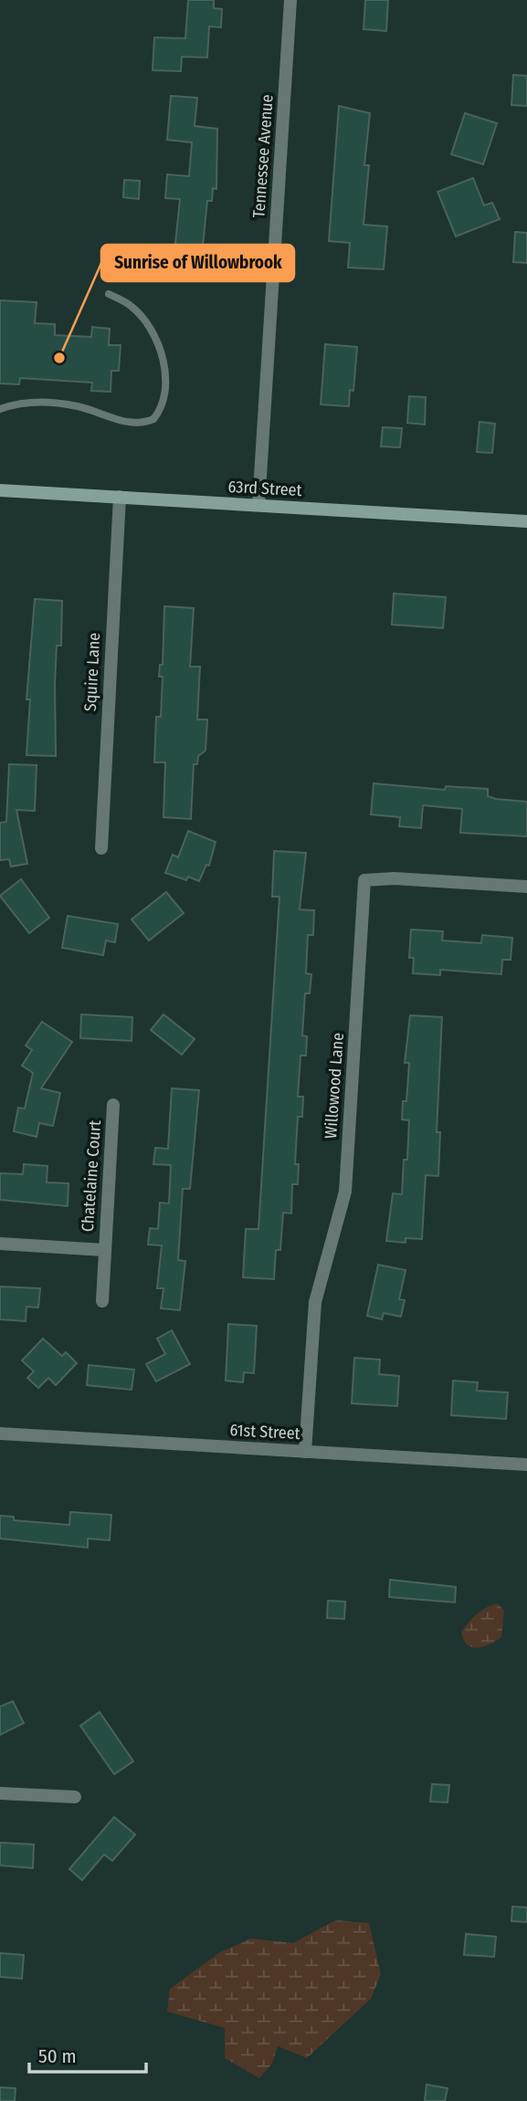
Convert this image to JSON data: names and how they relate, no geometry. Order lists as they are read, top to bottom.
{
  "streets": {
    "main road": ["63rd Street"],
    "street": [
      "Tennessee Avenue",
      "Squire Lane",
      "Willowood Lane",
      "Chatelaine Court",
      "61st Street"
    ]
  },
  "crossings": [
    ["Tennessee Avenue", "63rd Street"],
    ["63rd Street", "Squire Lane"],
    ["Willowood Lane", "61st Street"]
  ],
  "places": ["Sunrise of Willowbrook"],
  "scale_bar": "50 m"
}
